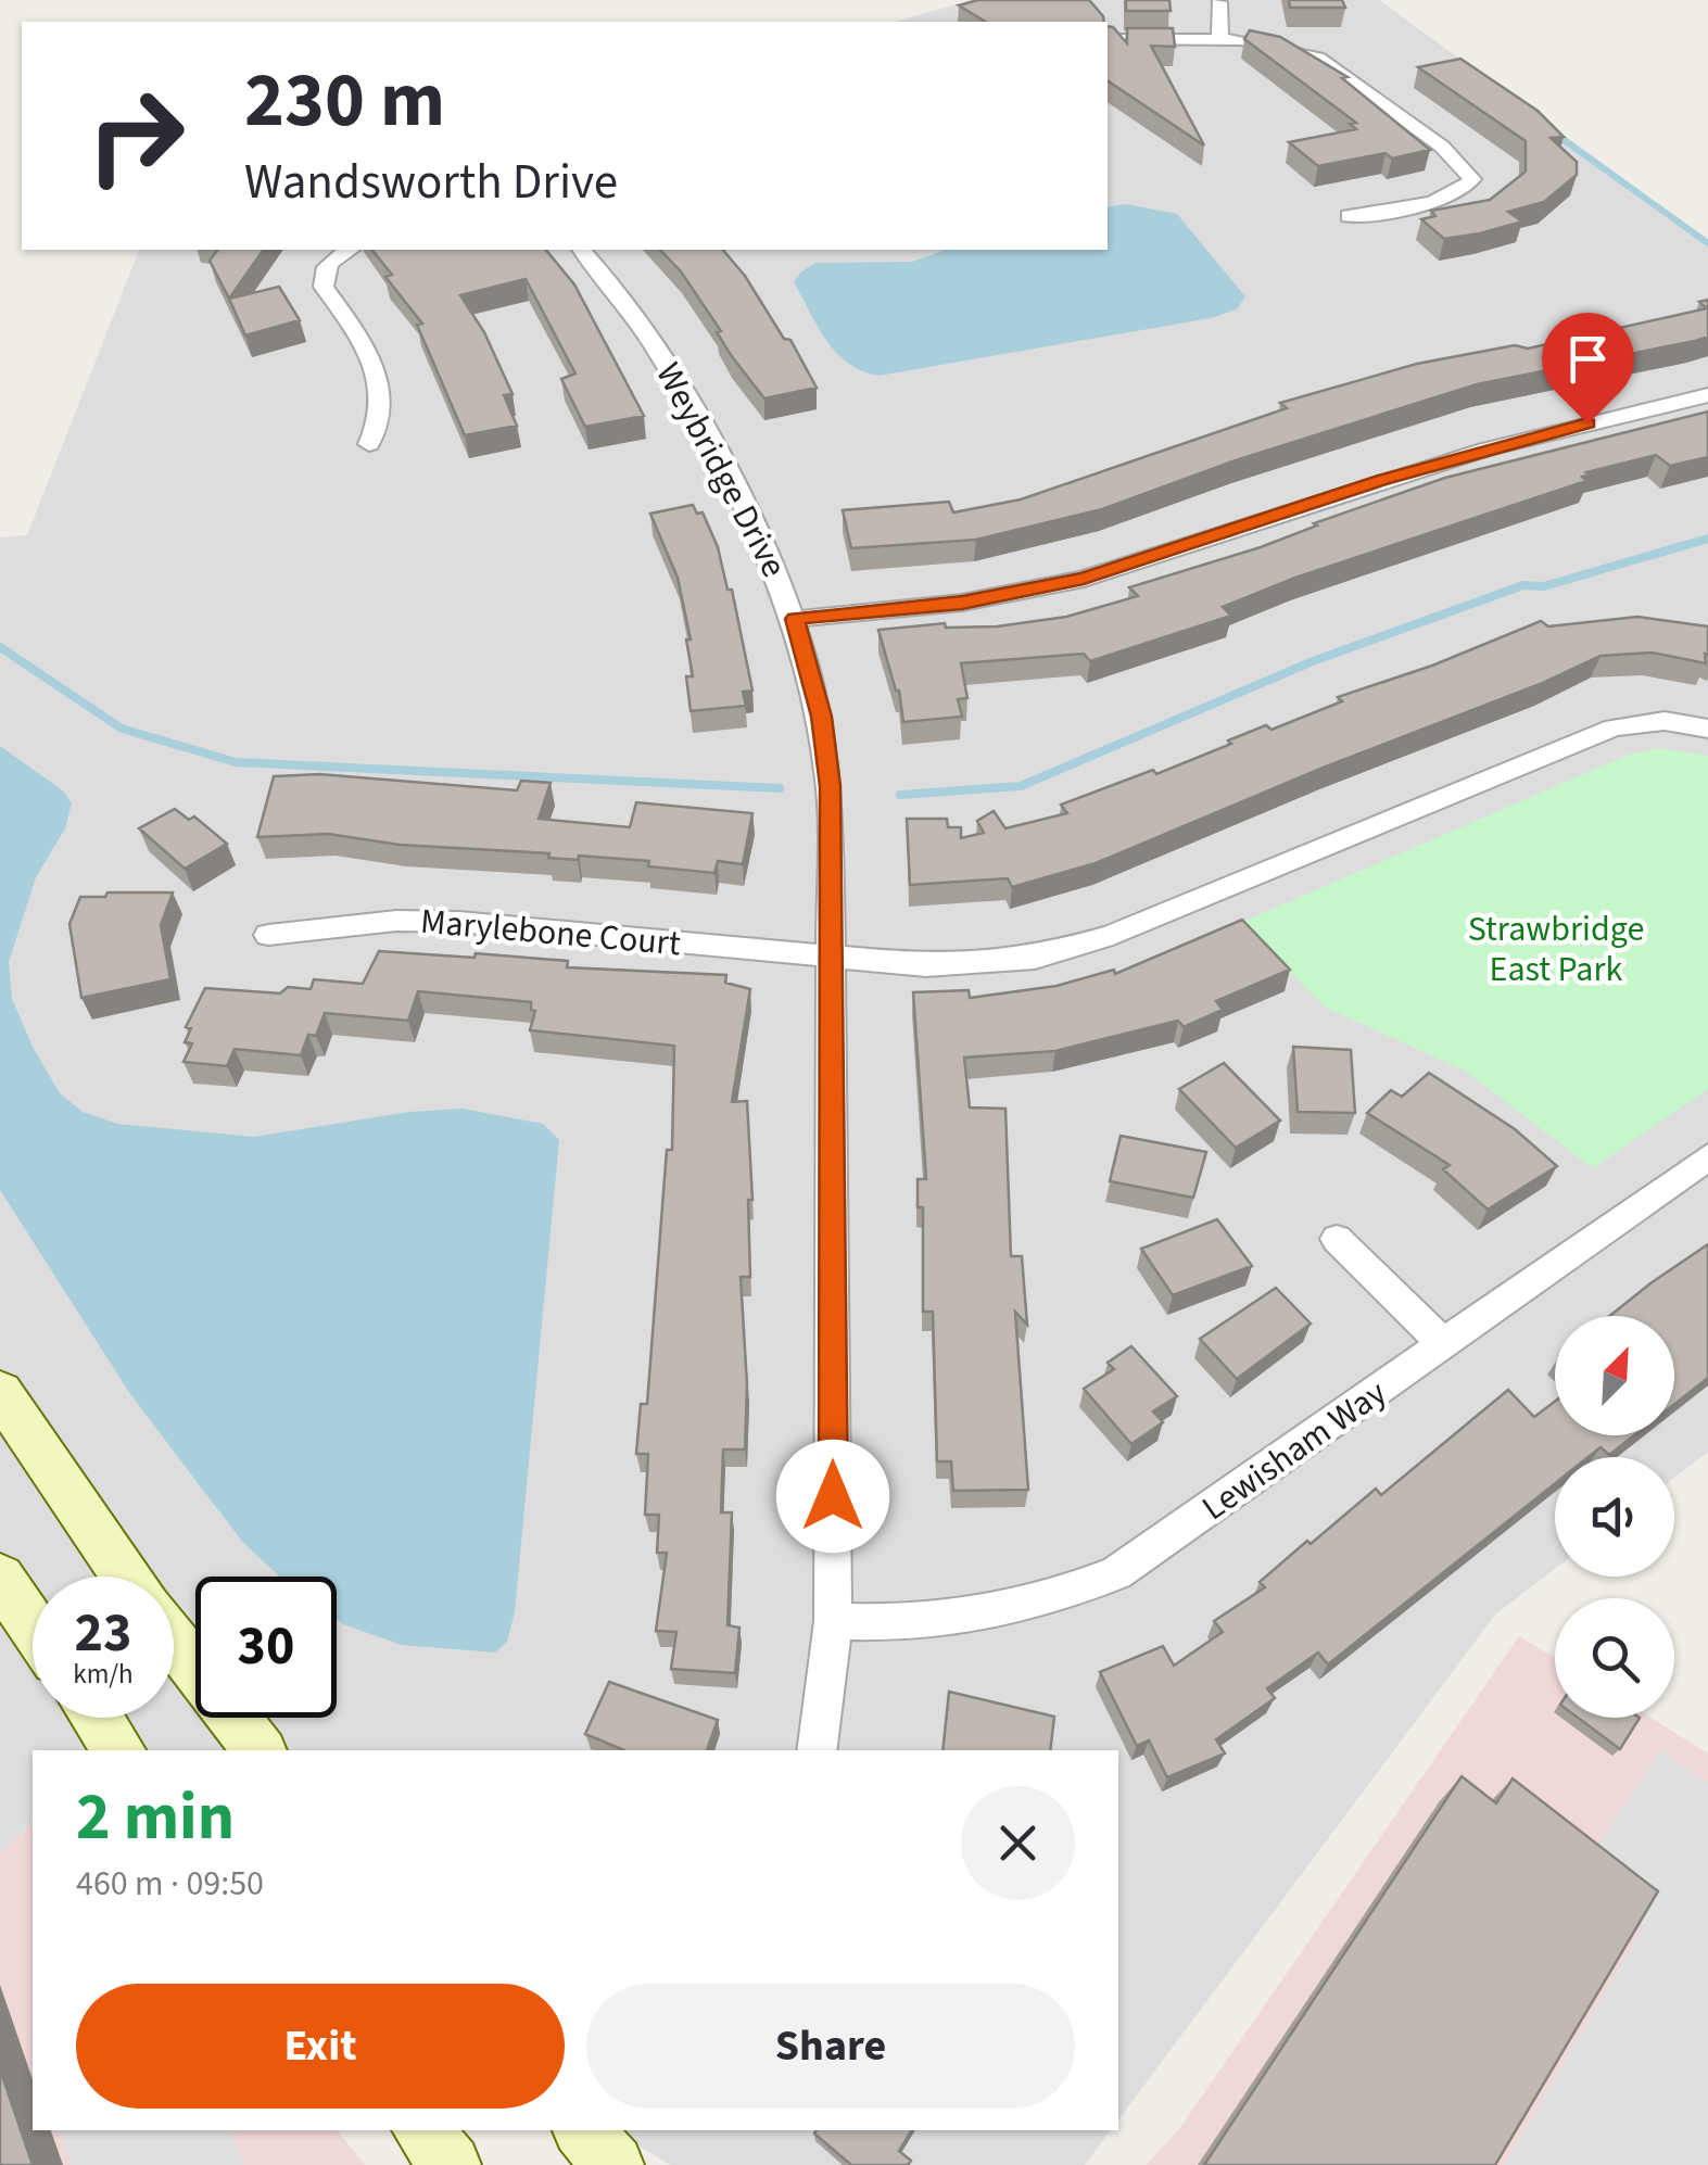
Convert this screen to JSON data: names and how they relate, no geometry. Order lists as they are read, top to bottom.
{
  "streets": {
    "street": ["Weybridge Drive", "Marylebone Court", "Lewisham Way"]
  },
  "crossings": [
    ["Weybridge Drive", "Marylebone Court"],
    ["Weybridge Drive", "Lewisham Way"]
  ],
  "parks": ["Strawbridge East Park"],
  "north": "top right",
  "page": {
    "turn": ["230 m", "Wandsworth Drive"],
    "speed": "23 km/h",
    "limit": "30",
    "heading": ["2 min", "460 m · 09:50"],
    "buttons": ["Exit", "Share"]
  }
}
